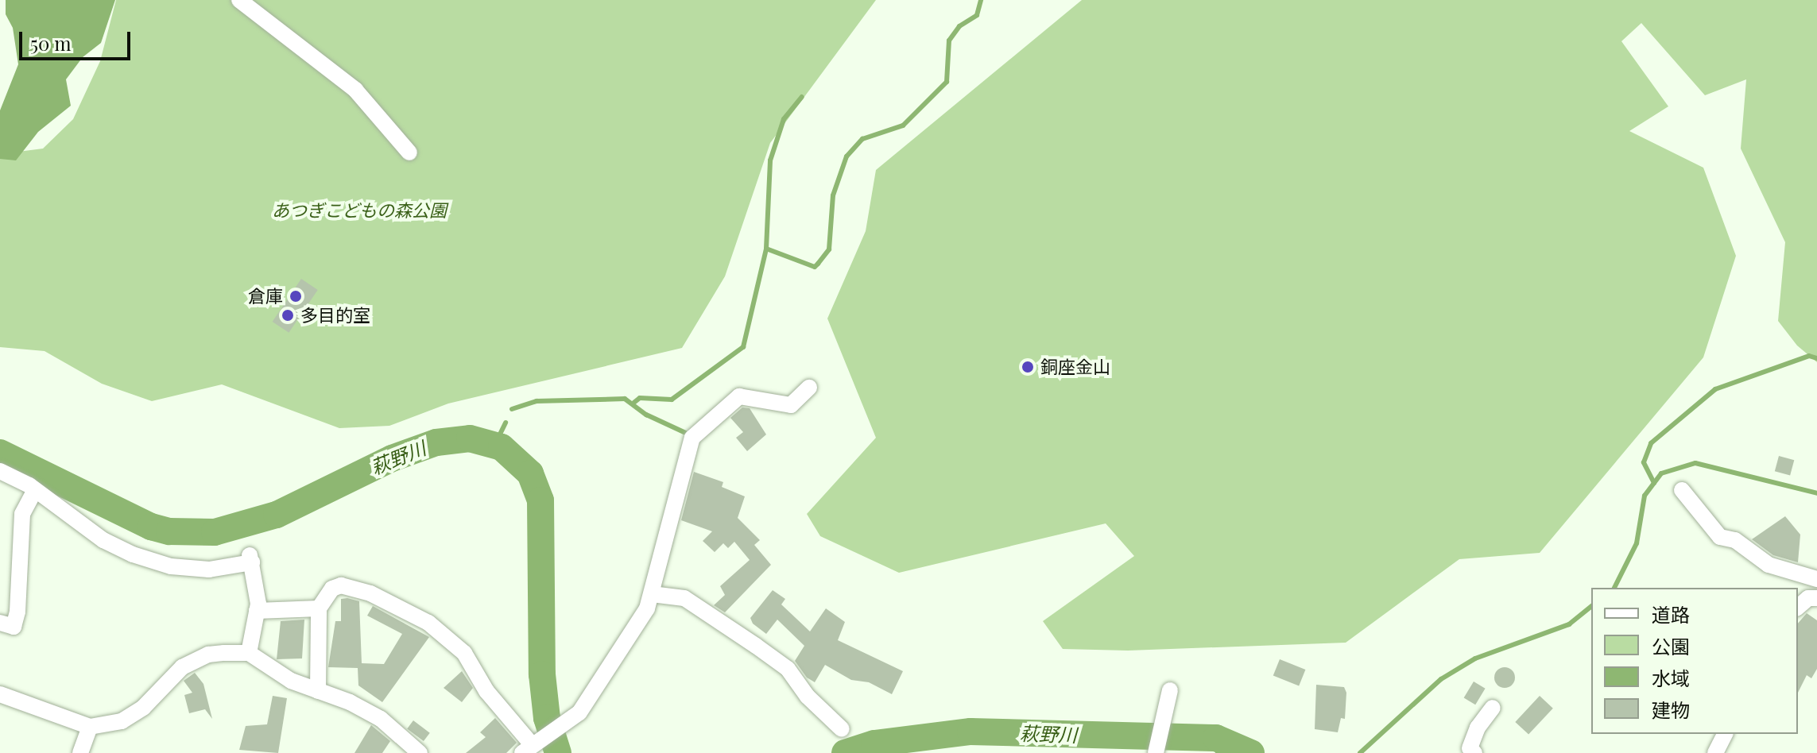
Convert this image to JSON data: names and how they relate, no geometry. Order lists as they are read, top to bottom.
{
  "water": ["萩野川"],
  "parks": ["あつぎこどもの森公園"],
  "places": ["倉庫", "多目的室", "銅座金山"],
  "legend": [
    "道路",
    "公園",
    "水域",
    "建物"
  ],
  "scale_bar": "50 m"
}
